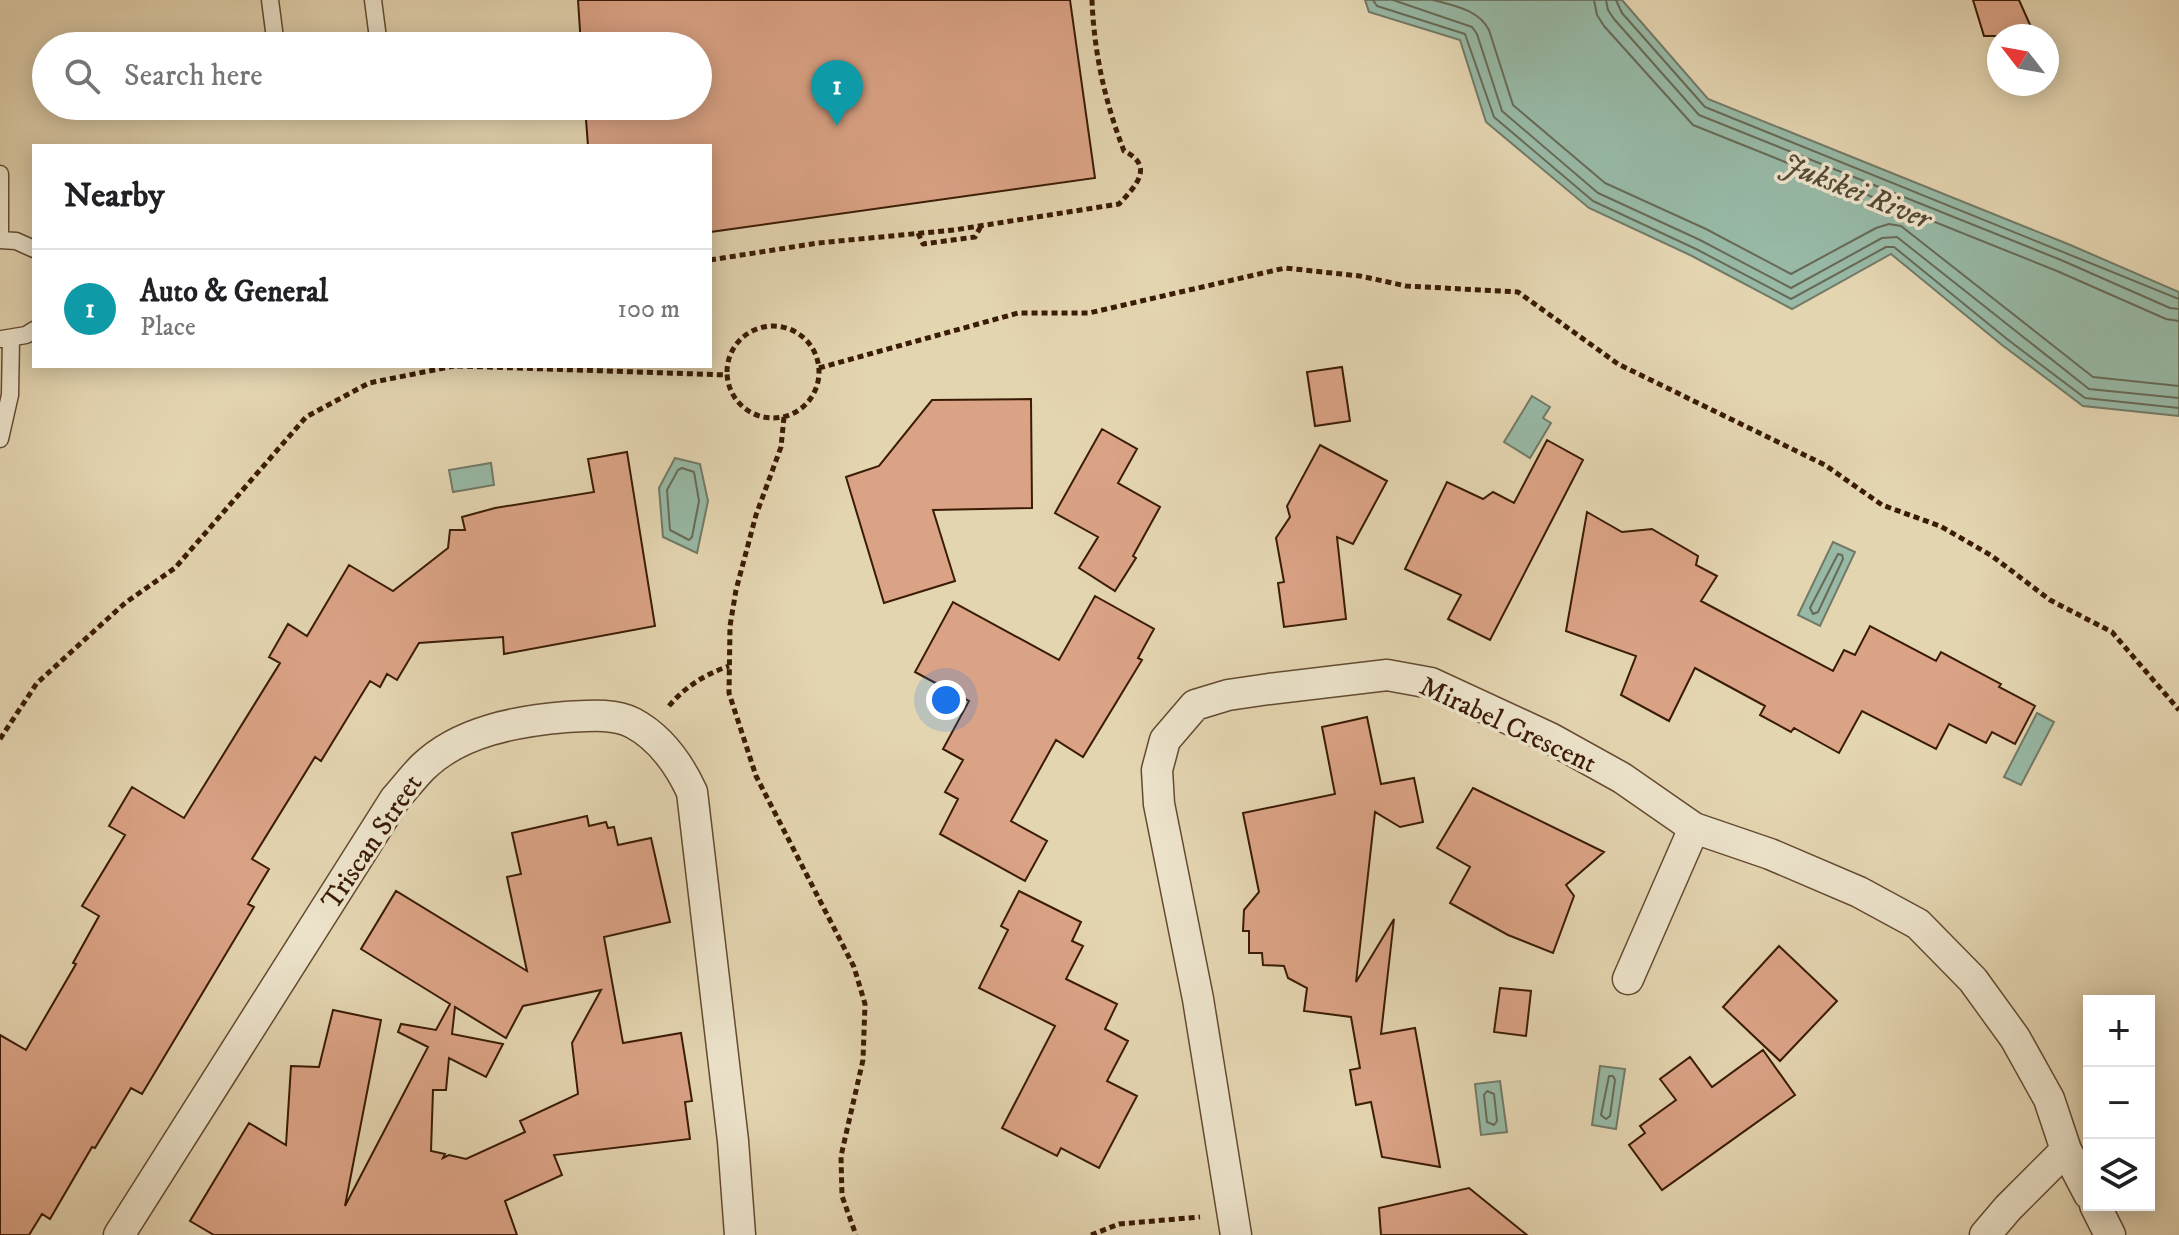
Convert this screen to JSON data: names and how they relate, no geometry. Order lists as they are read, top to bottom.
{
  "streets": {
    "street": ["Mirabel Crescent", "Triscan Street"]
  },
  "water": ["Jukskei River"],
  "north": "top left",
  "page": {
    "search": "Search here",
    "pins": "1",
    "heading": "Nearby",
    "list": [
      {
        "mark": "1",
        "name": "Auto & General",
        "note": "Place",
        "value": "100 m"
      }
    ],
    "map_buttons": ["+", "−"]
  }
}
